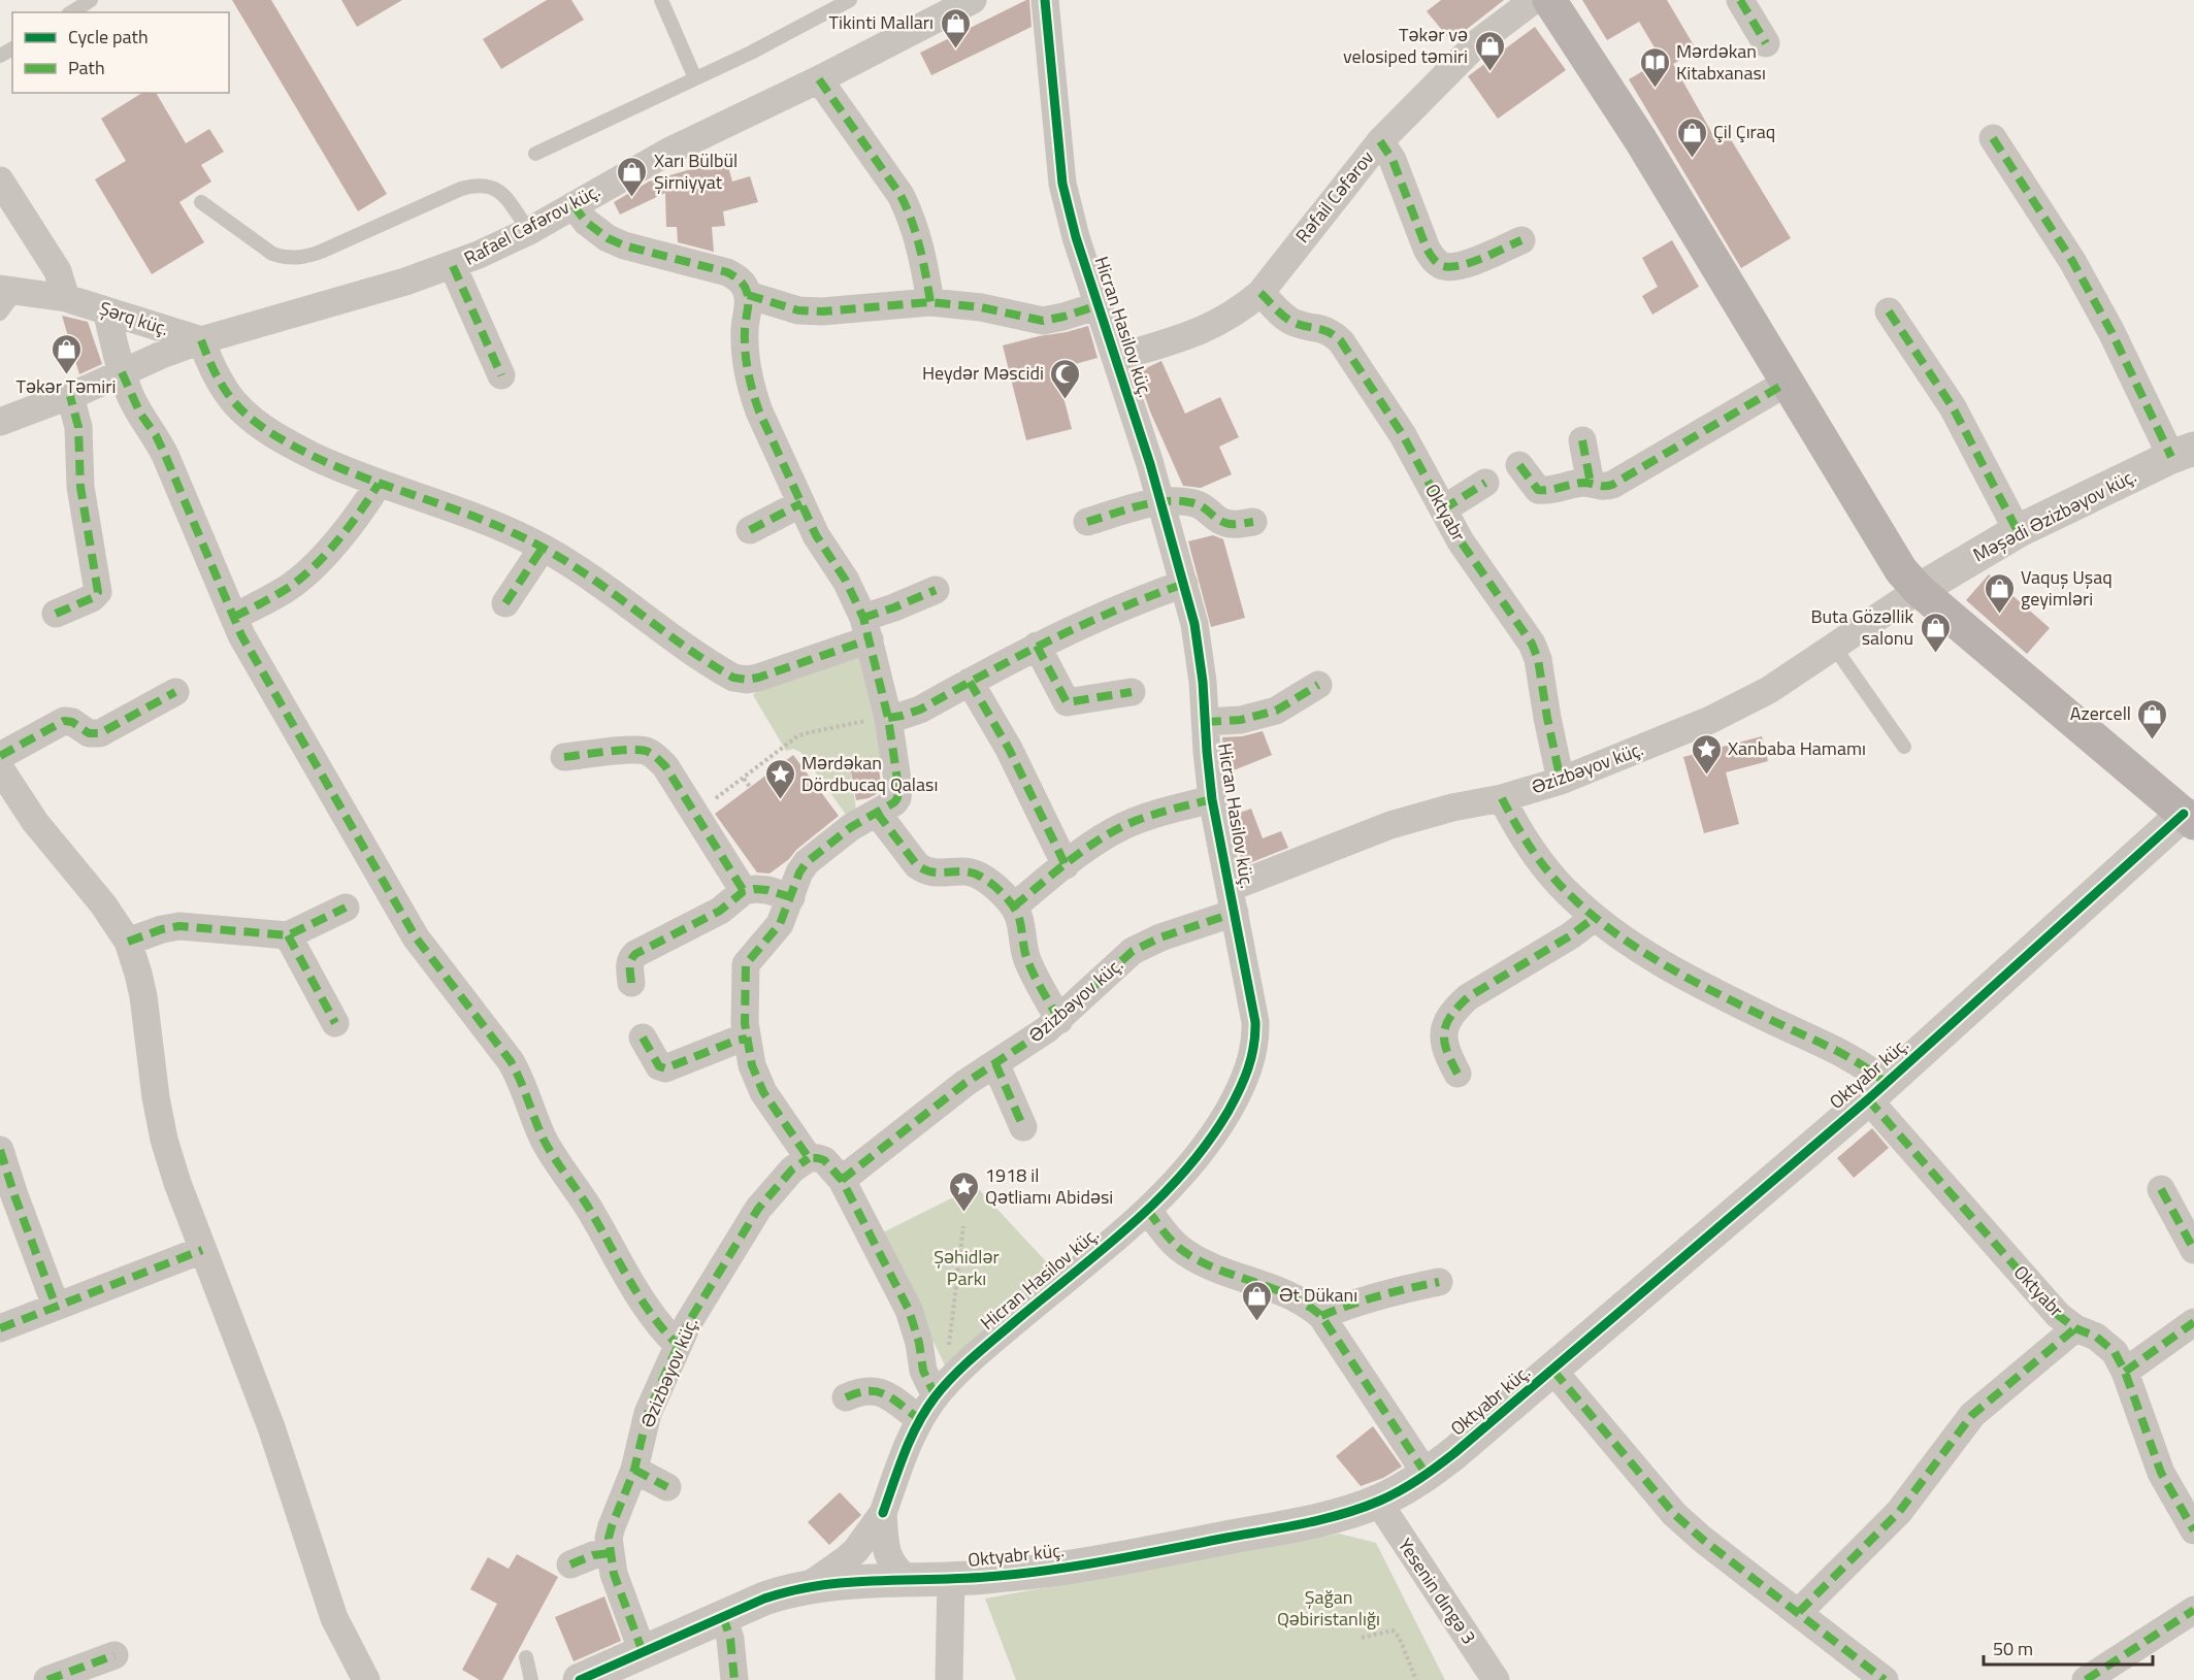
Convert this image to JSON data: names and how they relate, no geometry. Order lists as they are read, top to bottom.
{
  "streets": {
    "street": [
      "Rəfail Cəfərov",
      "Rafael Cəfərov küç.",
      "Şərq küç.",
      "Hicran Hasilov küç.",
      "Oktyabr",
      "Məşədi Əzizbəyov küç.",
      "Əzizbəyov küç.",
      "Oktyabr küç.",
      "Yesenin dıngə 3"
    ]
  },
  "crossings": [
    ["Rəfail Cəfərov", "Hicran Hasilov küç."],
    ["Rəfail Cəfərov", "Oktyabr"],
    ["Rafael Cəfərov küç.", "Şərq küç."],
    ["Hicran Hasilov küç.", "Əzizbəyov küç."],
    ["Oktyabr", "Əzizbəyov küç."],
    ["Oktyabr", "Oktyabr küç."],
    ["Məşədi Əzizbəyov küç.", "Əzizbəyov küç."],
    ["Əzizbəyov küç.", "Oktyabr küç."],
    ["Oktyabr küç.", "Yesenin dıngə 3"]
  ],
  "parks": ["Şəhidlər Parkı", "Şağan Qəbiristanlığı"],
  "places": {
    "shop": [
      "Tikinti Malları",
      "Təkər və velosiped təmiri",
      "Çil Çıraq",
      "Xarı Bülbül Şirniyyat",
      "Təkər Təmiri",
      "Vaquş Uşaq geyimləri",
      "Buta Gözəllik salonu",
      "Azercell",
      "Ət Dükanı"
    ],
    "library": ["Mərdəkan Kitabxanası"],
    "mosque": ["Heydər Məscidi"],
    "place": ["Xanbaba Hamamı", "Mərdəkan Dördbucaq Qalası", "1918 il Qətliamı Abidəsi"]
  },
  "legend": ["Cycle path", "Path"],
  "scale_bar": "50 m"
}
